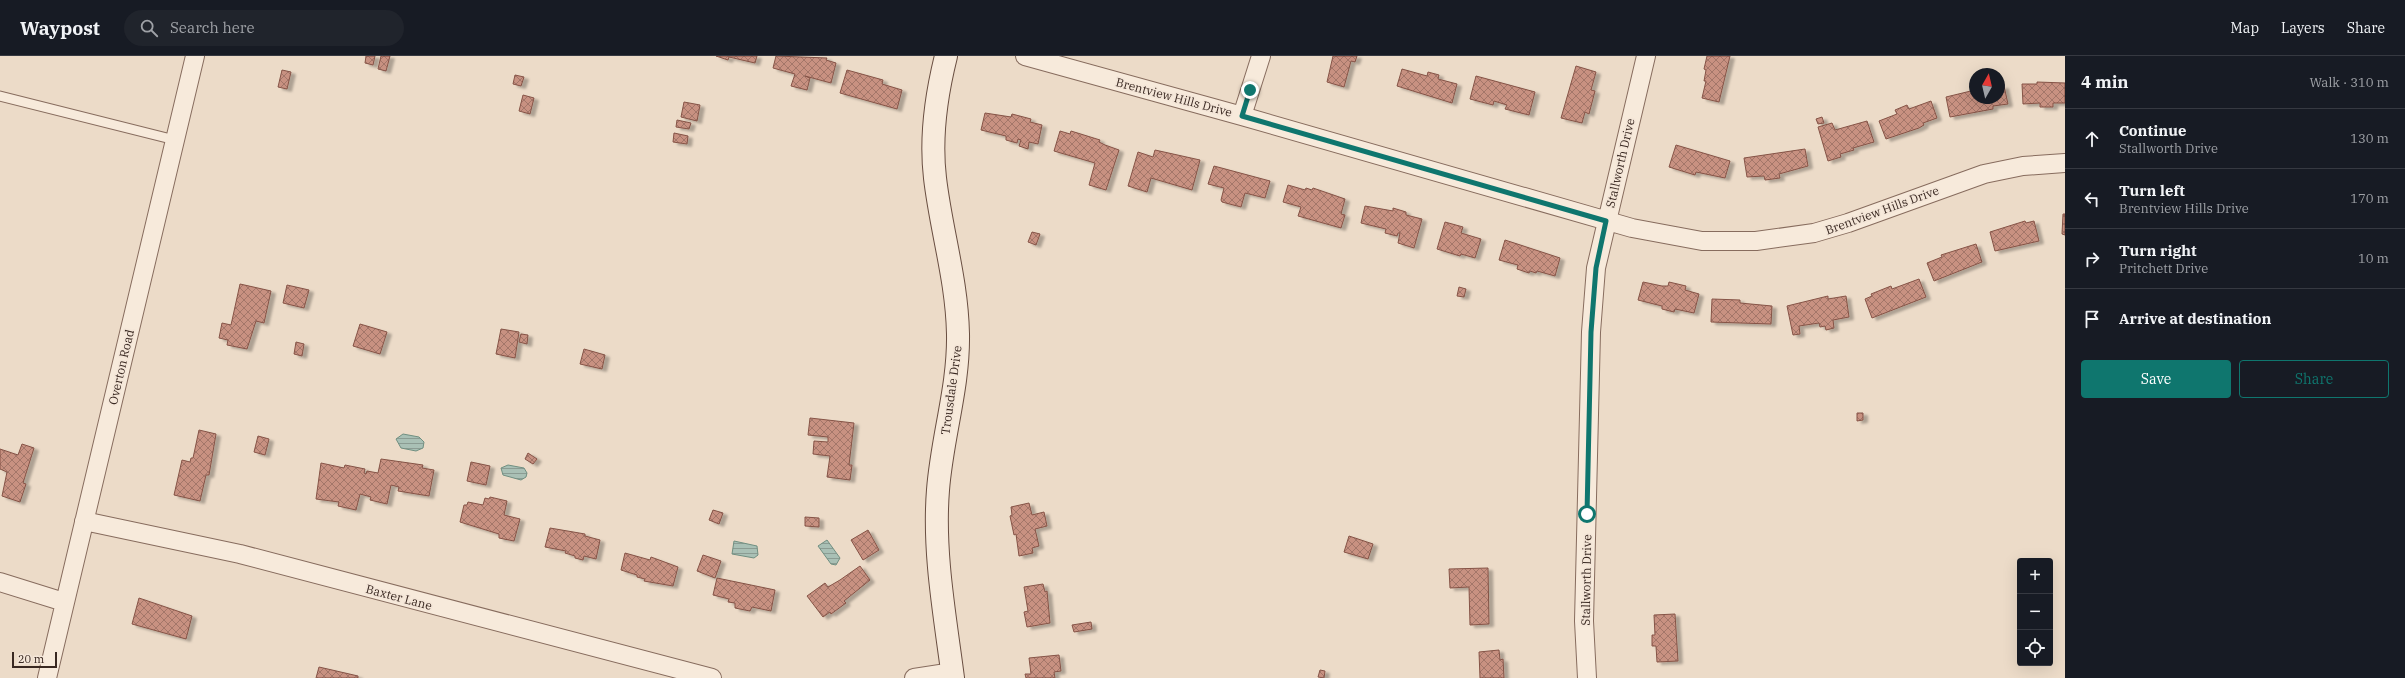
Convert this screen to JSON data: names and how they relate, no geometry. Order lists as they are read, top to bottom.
{
  "streets": {
    "street": [
      "Brentview Hills Drive",
      "Stallworth Drive",
      "Overton Road",
      "Trousdale Drive",
      "Baxter Lane"
    ]
  },
  "crossings": [
    ["Brentview Hills Drive", "Stallworth Drive"],
    ["Overton Road", "Baxter Lane"]
  ],
  "scale_bar": "20 m",
  "north": "top",
  "page": {
    "header": "Waypost",
    "search": "Search here",
    "nav": ["Map", "Layers", "Share"],
    "heading": ["4 min", "Walk · 310 m"],
    "list": [
      ["Continue", "Stallworth Drive", "130 m"],
      ["Turn left", "Brentview Hills Drive", "170 m"],
      ["Turn right", "Pritchett Drive", "10 m"],
      "Arrive at destination"
    ],
    "buttons": ["Save", "Share"],
    "map_buttons": ["+", "−"],
    "scale": "20 m"
  }
}
